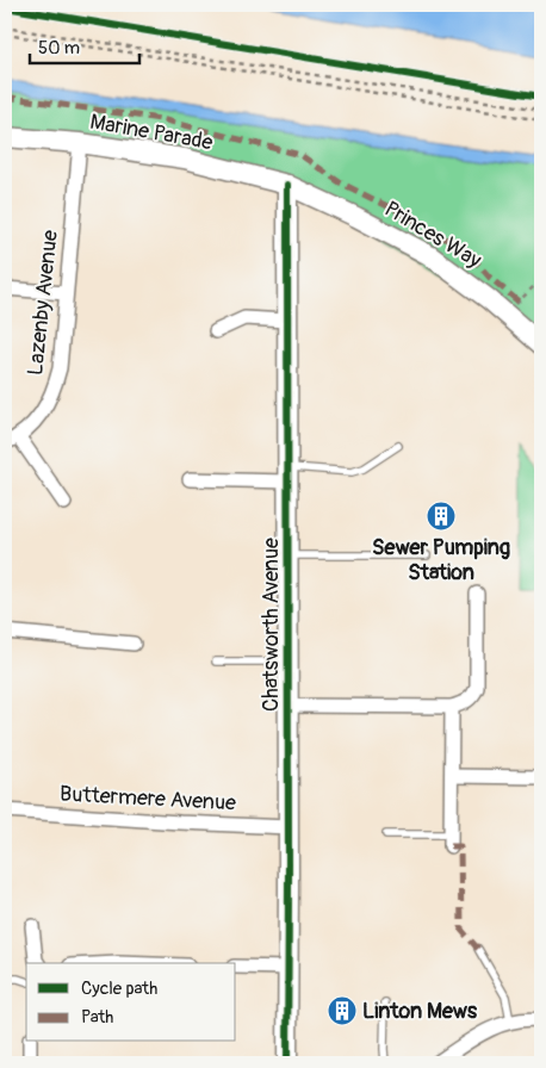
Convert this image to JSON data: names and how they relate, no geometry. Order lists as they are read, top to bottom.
{
  "streets": {
    "street": [
      "Marine Parade",
      "Princes Way",
      "Lazenby Avenue",
      "Chatsworth Avenue",
      "Buttermere Avenue"
    ]
  },
  "crossings": [
    ["Marine Parade", "Princes Way"],
    ["Marine Parade", "Lazenby Avenue"],
    ["Marine Parade", "Chatsworth Avenue"],
    ["Princes Way", "Chatsworth Avenue"],
    ["Chatsworth Avenue", "Buttermere Avenue"]
  ],
  "places": {
    "building": ["Sewer Pumping Station", "Linton Mews"]
  },
  "legend": ["Cycle path", "Path"],
  "scale_bar": "50 m"
}
